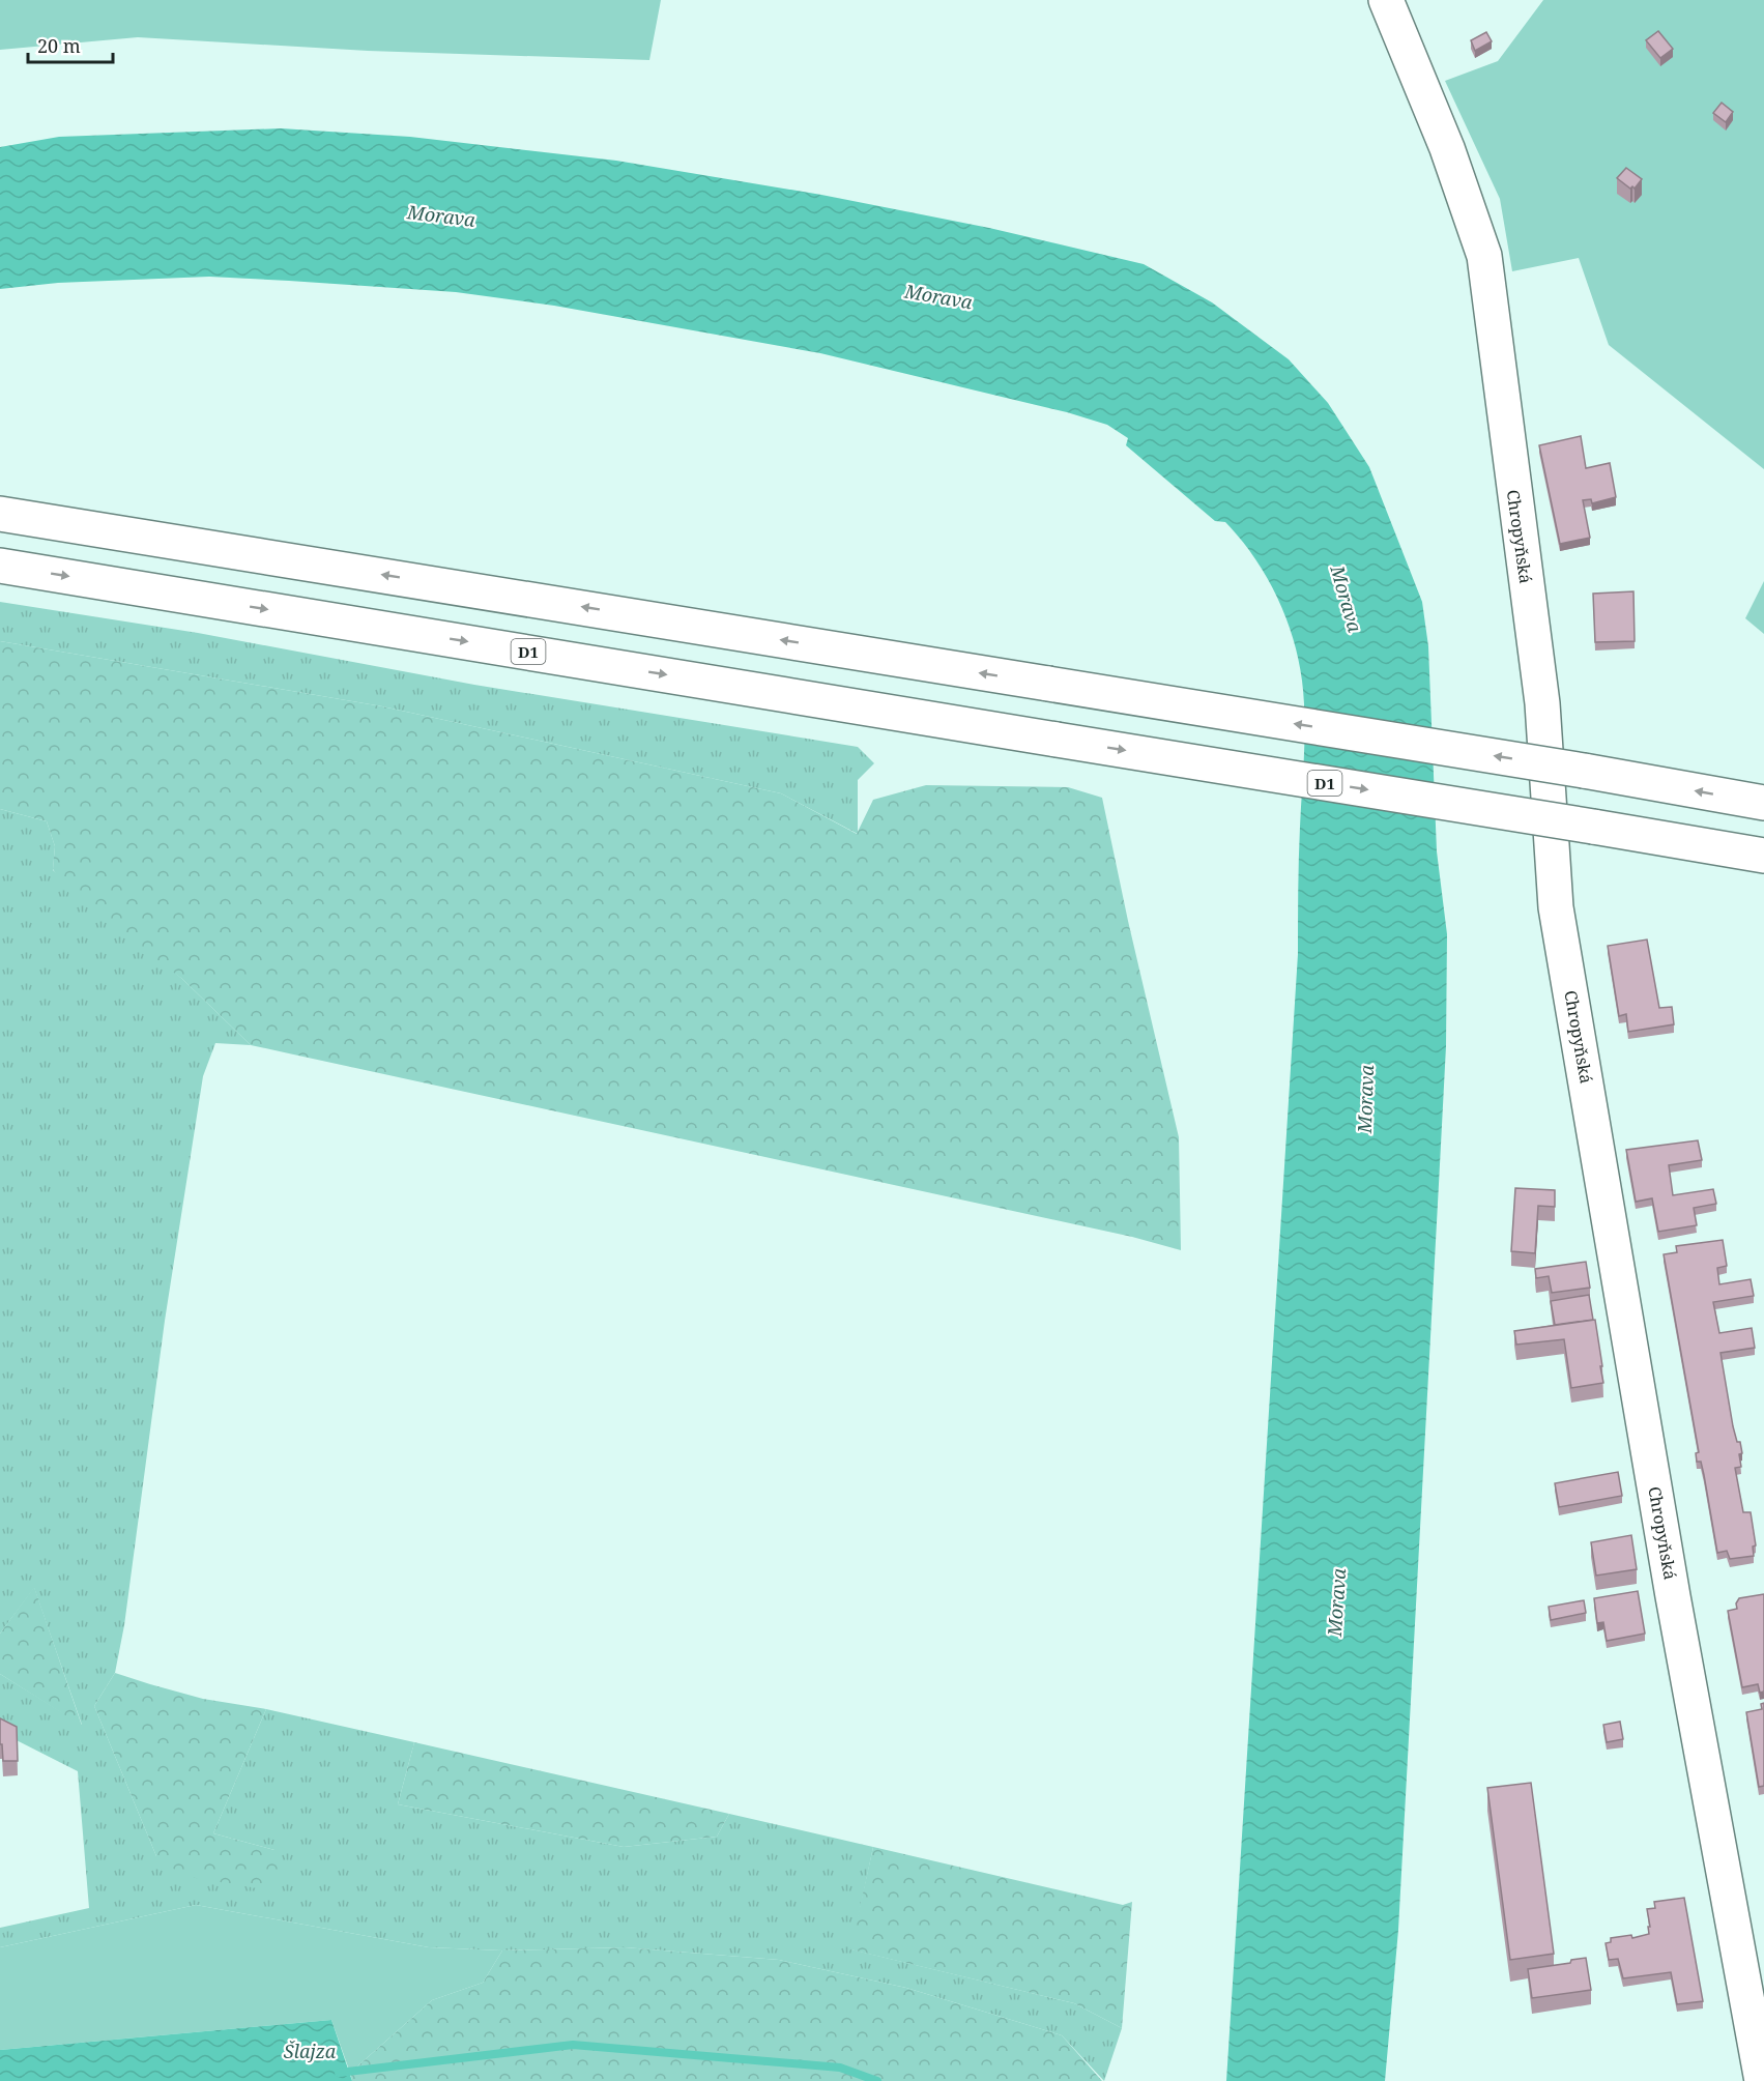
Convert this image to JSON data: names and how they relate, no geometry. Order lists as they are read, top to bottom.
{
  "streets": {
    "main road": ["Chropyňská", "D1"]
  },
  "water": ["Morava", "Šlajza"],
  "scale_bar": "20 m"
}
